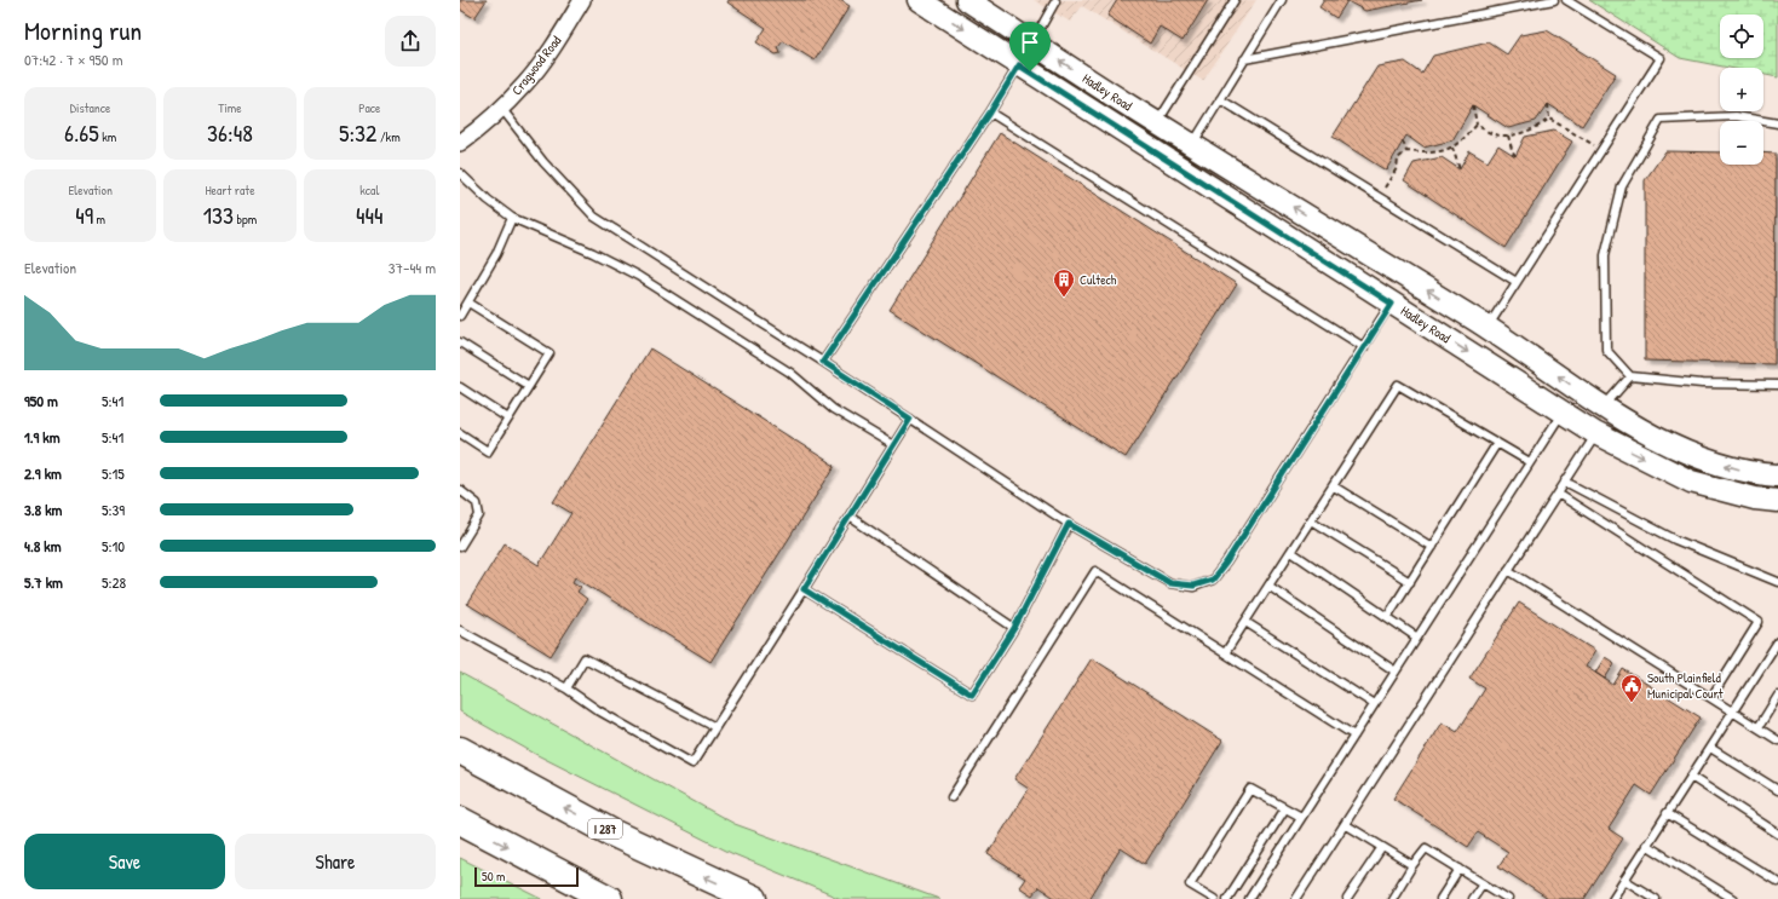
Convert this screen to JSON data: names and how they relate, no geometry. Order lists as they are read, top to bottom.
{
  "streets": {
    "highway": ["I 287"],
    "main road": ["Hadley Road"],
    "street": ["Cragwood Road"]
  },
  "places": {
    "building": ["Cultech"],
    "public building": ["South Plainfield Municipal Court"]
  },
  "scale_bar": "50 m",
  "page": {
    "heading": ["Morning run", "07:42 · 7 × 950 m"],
    "map_buttons": ["+", "−"],
    "stats": [
      ["Distance", "6.65 km"],
      ["Time", "36:48"],
      ["Pace", "5:32 /km"],
      ["Elevation", "49 m"],
      ["Heart rate", "133 bpm"],
      ["kcal", "444"]
    ],
    "chart": ["Elevation", "37–44 m"],
    "list": [
      {
        "name": "950 m",
        "note": "5:41"
      },
      {
        "name": "1.9 km",
        "note": "5:41"
      },
      {
        "name": "2.9 km",
        "note": "5:15"
      },
      {
        "name": "3.8 km",
        "note": "5:39"
      },
      {
        "name": "4.8 km",
        "note": "5:10"
      },
      {
        "name": "5.7 km",
        "note": "5:28"
      }
    ],
    "buttons": ["Save", "Share"],
    "scale": "50 m"
  }
}
